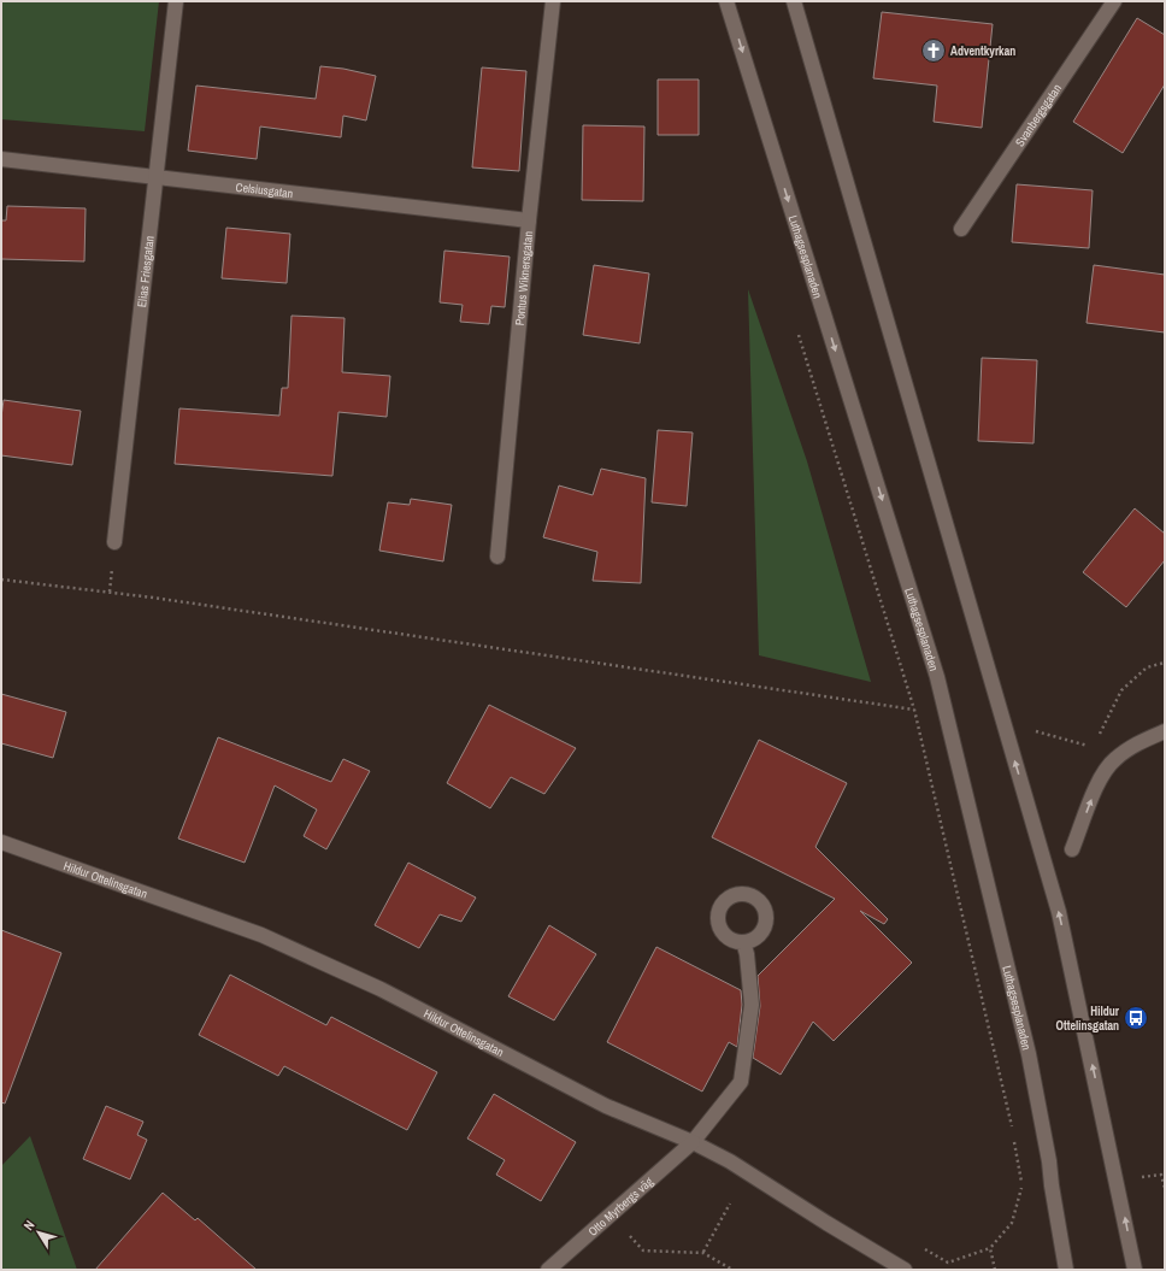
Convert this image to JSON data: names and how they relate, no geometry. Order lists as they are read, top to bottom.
{
  "streets": {
    "street": [
      "Svanbergsgatan",
      "Celsiusgatan",
      "Luthagsesplanaden",
      "Elias Friesgatan",
      "Pontus Wiknersgatan",
      "Hildur Ottelinsgatan",
      "Otto Myrbergs väg"
    ]
  },
  "crossings": [
    ["Celsiusgatan", "Elias Friesgatan"],
    ["Celsiusgatan", "Pontus Wiknersgatan"],
    ["Hildur Ottelinsgatan", "Otto Myrbergs väg"]
  ],
  "places": {
    "church": ["Adventkyrkan"],
    "bus stop": ["Hildur Ottelinsgatan"]
  },
  "north": "top left"
}
